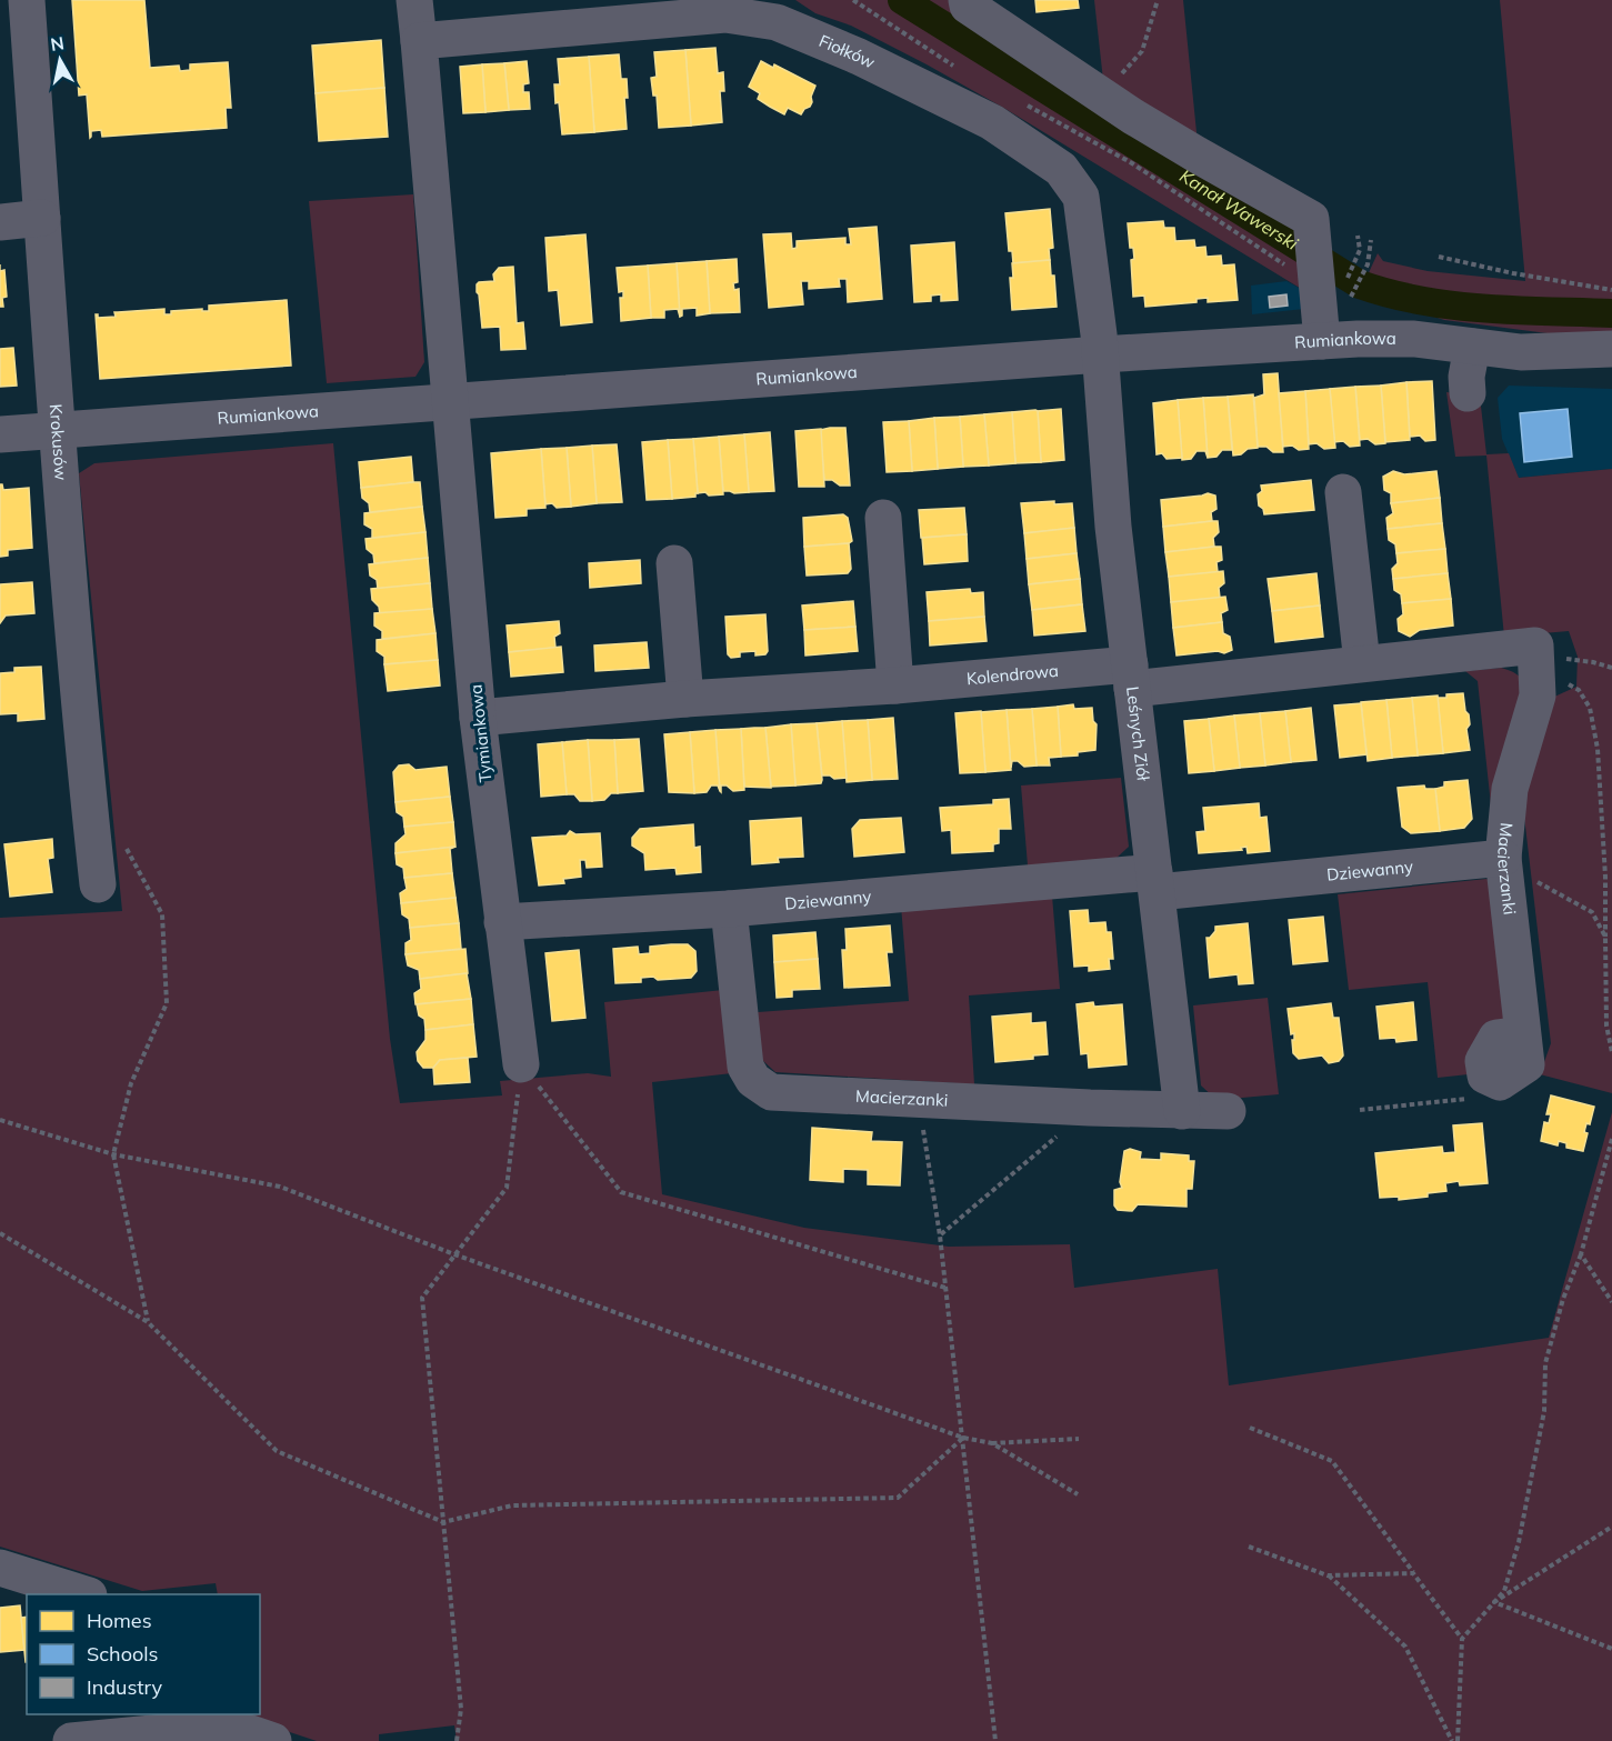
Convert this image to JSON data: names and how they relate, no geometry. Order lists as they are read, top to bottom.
{
  "streets": {
    "street": [
      "Fiołków",
      "Rumiankowa",
      "Krokusów",
      "Kolendrowa",
      "Tymiankowa",
      "Leśnych Ziół",
      "Macierzanki",
      "Dziewanny"
    ]
  },
  "crossings": [
    ["Fiołków", "Rumiankowa"],
    ["Fiołków", "Leśnych Ziół"],
    ["Rumiankowa", "Krokusów"],
    ["Rumiankowa", "Tymiankowa"],
    ["Rumiankowa", "Leśnych Ziół"],
    ["Kolendrowa", "Tymiankowa"],
    ["Kolendrowa", "Leśnych Ziół"],
    ["Kolendrowa", "Macierzanki"],
    ["Tymiankowa", "Dziewanny"],
    ["Leśnych Ziół", "Macierzanki"],
    ["Leśnych Ziół", "Dziewanny"],
    ["Macierzanki", "Dziewanny"]
  ],
  "water": ["Kanał Wawerski"],
  "legend": ["Homes", "Schools", "Industry"],
  "north": "top"
}
